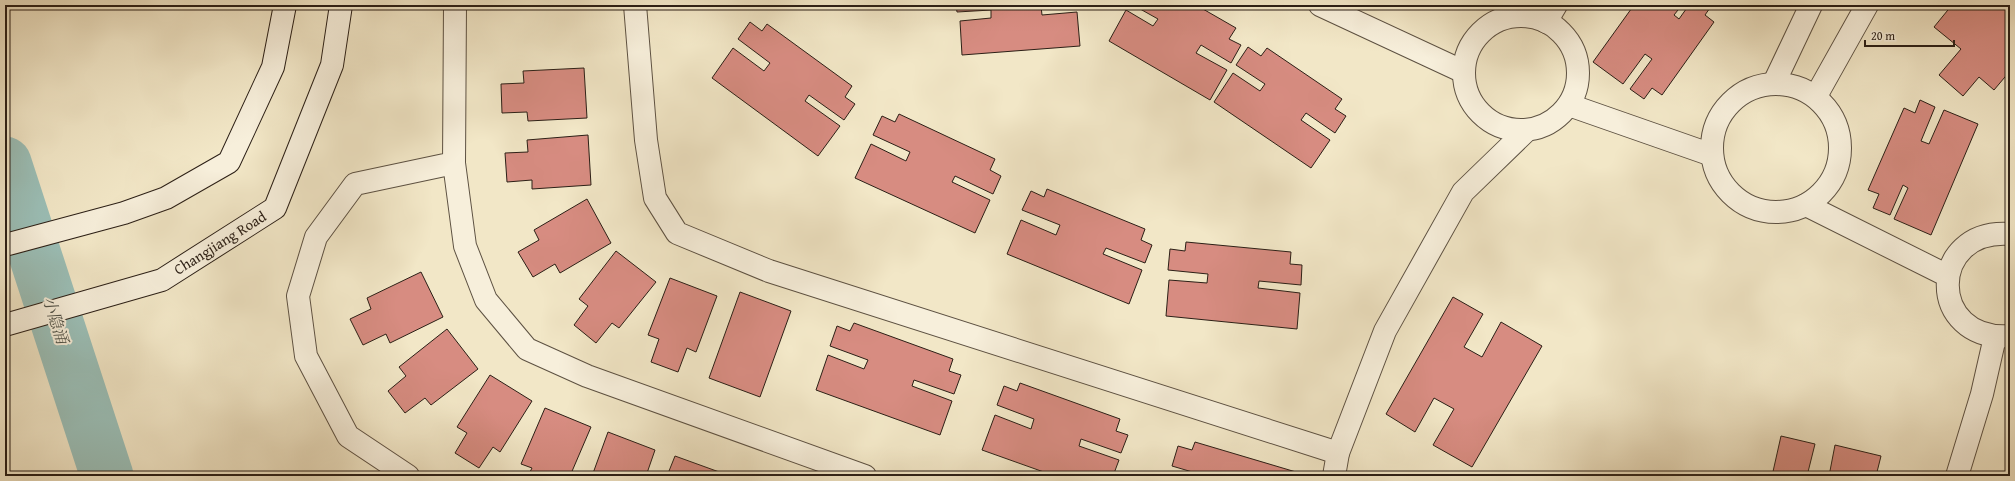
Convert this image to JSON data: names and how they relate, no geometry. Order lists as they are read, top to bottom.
{
  "streets": {
    "street": ["Changjiang Road"]
  },
  "water": ["小隐涌"],
  "scale_bar": "20 m"
}
